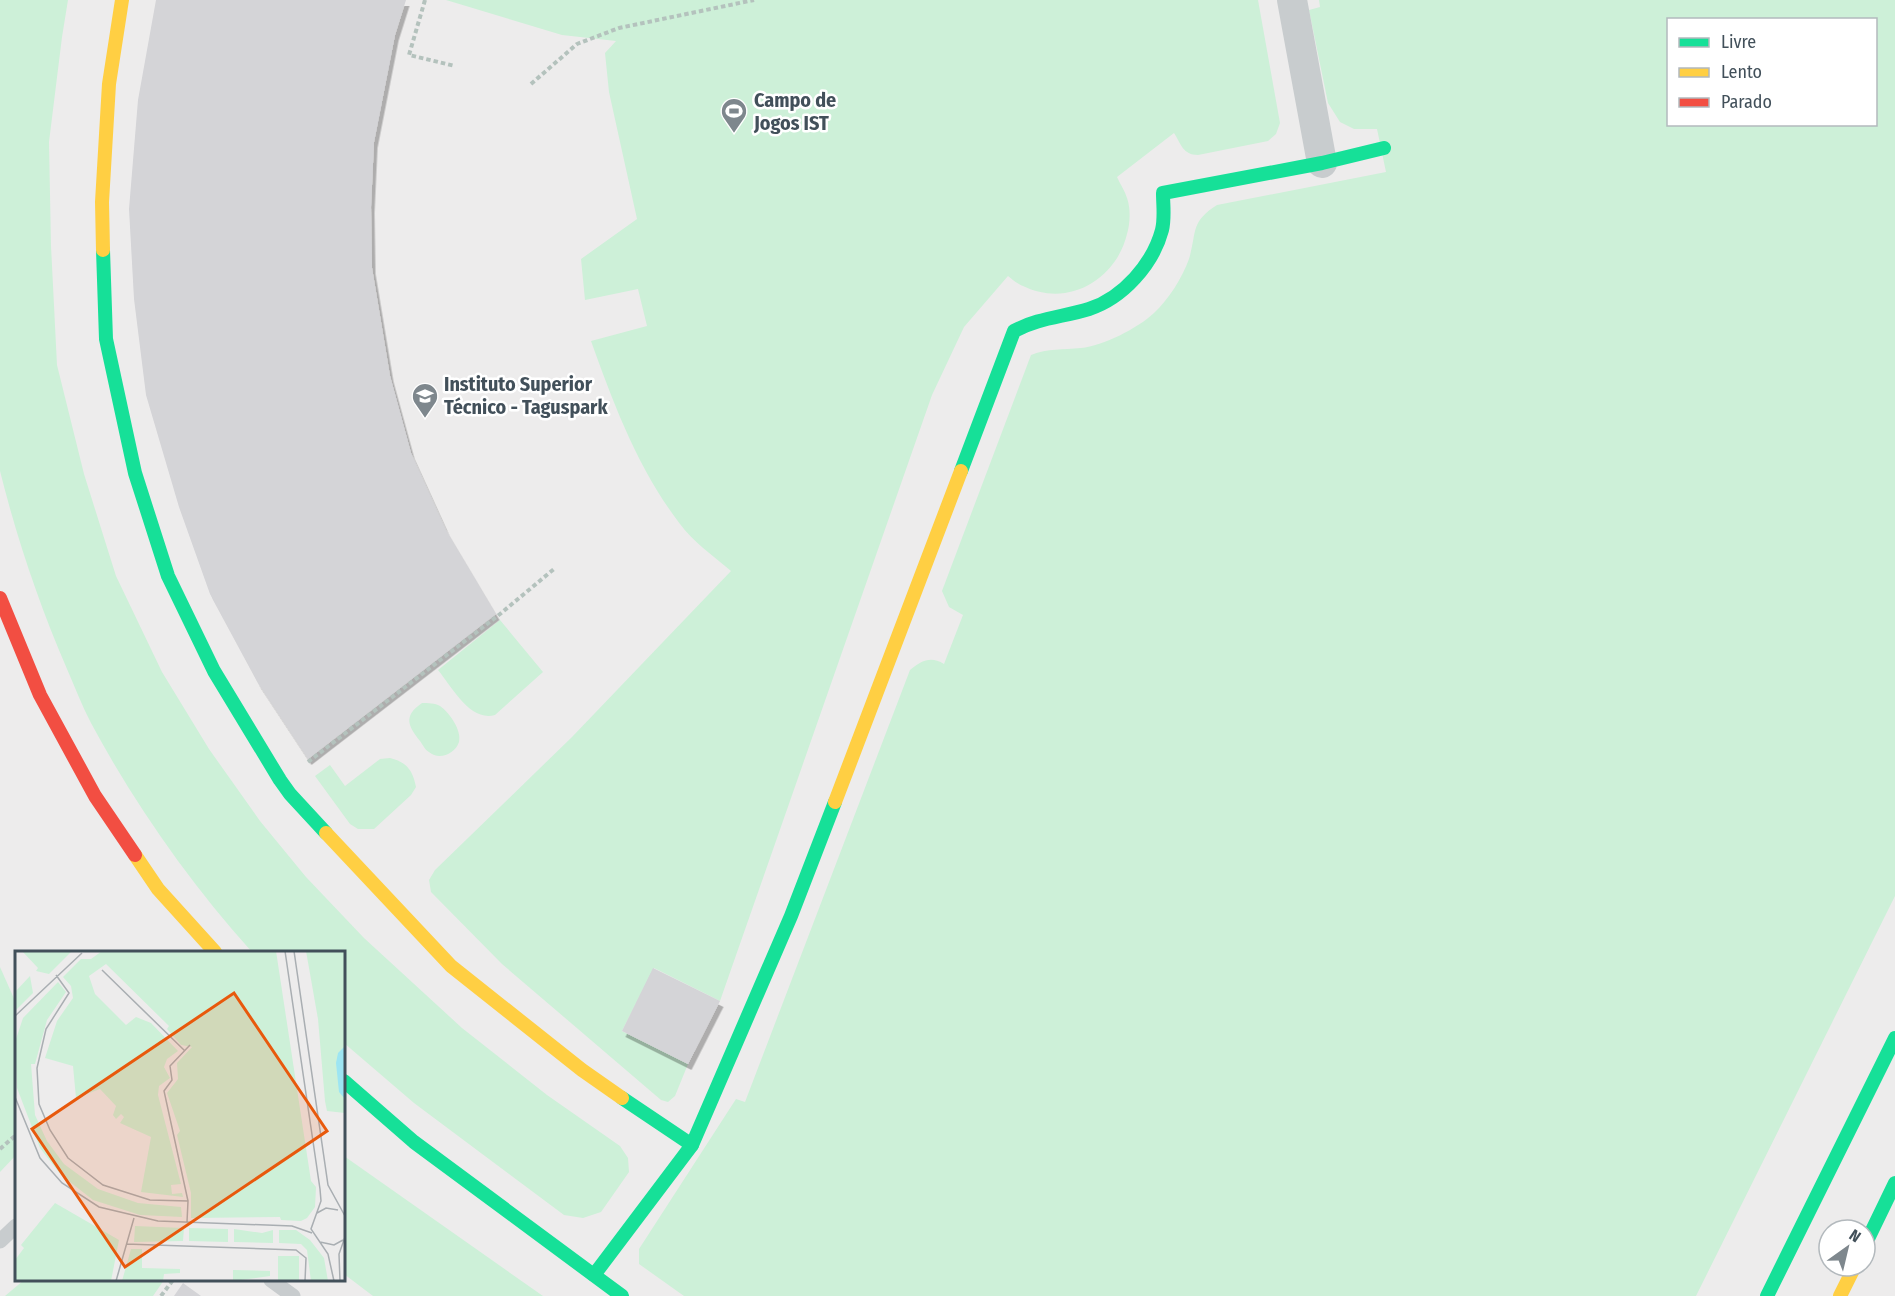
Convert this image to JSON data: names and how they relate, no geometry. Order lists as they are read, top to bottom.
{
  "places": {
    "sports": ["Campo de Jogos IST"],
    "school or university": ["Instituto Superior Técnico - Taguspark"]
  },
  "legend": ["Livre", "Lento", "Parado"],
  "north": "top right"
}
